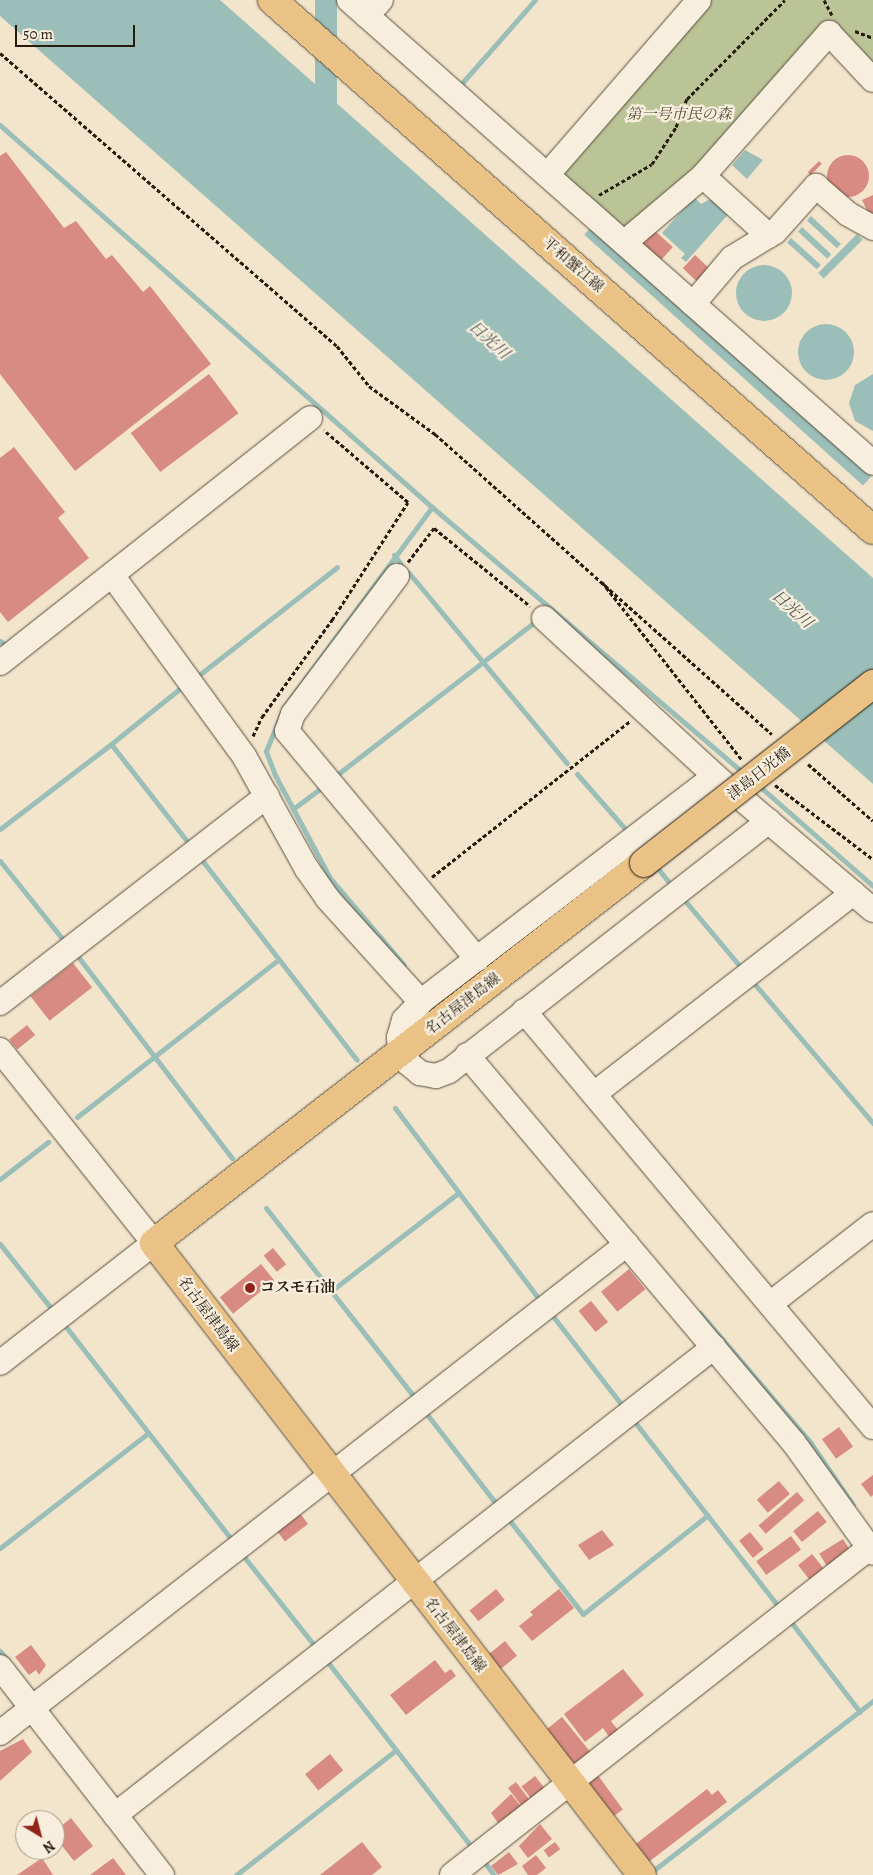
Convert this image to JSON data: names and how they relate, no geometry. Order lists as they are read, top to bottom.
{
  "streets": {
    "main road": ["平和蟹江線", "津島日光橋", "名古屋津島線"]
  },
  "crossings": [
    ["津島日光橋", "名古屋津島線"]
  ],
  "water": ["日光川"],
  "parks": ["第一号市民の森"],
  "places": ["コスモ石油"],
  "scale_bar": "50 m",
  "north": "bottom right"
}
